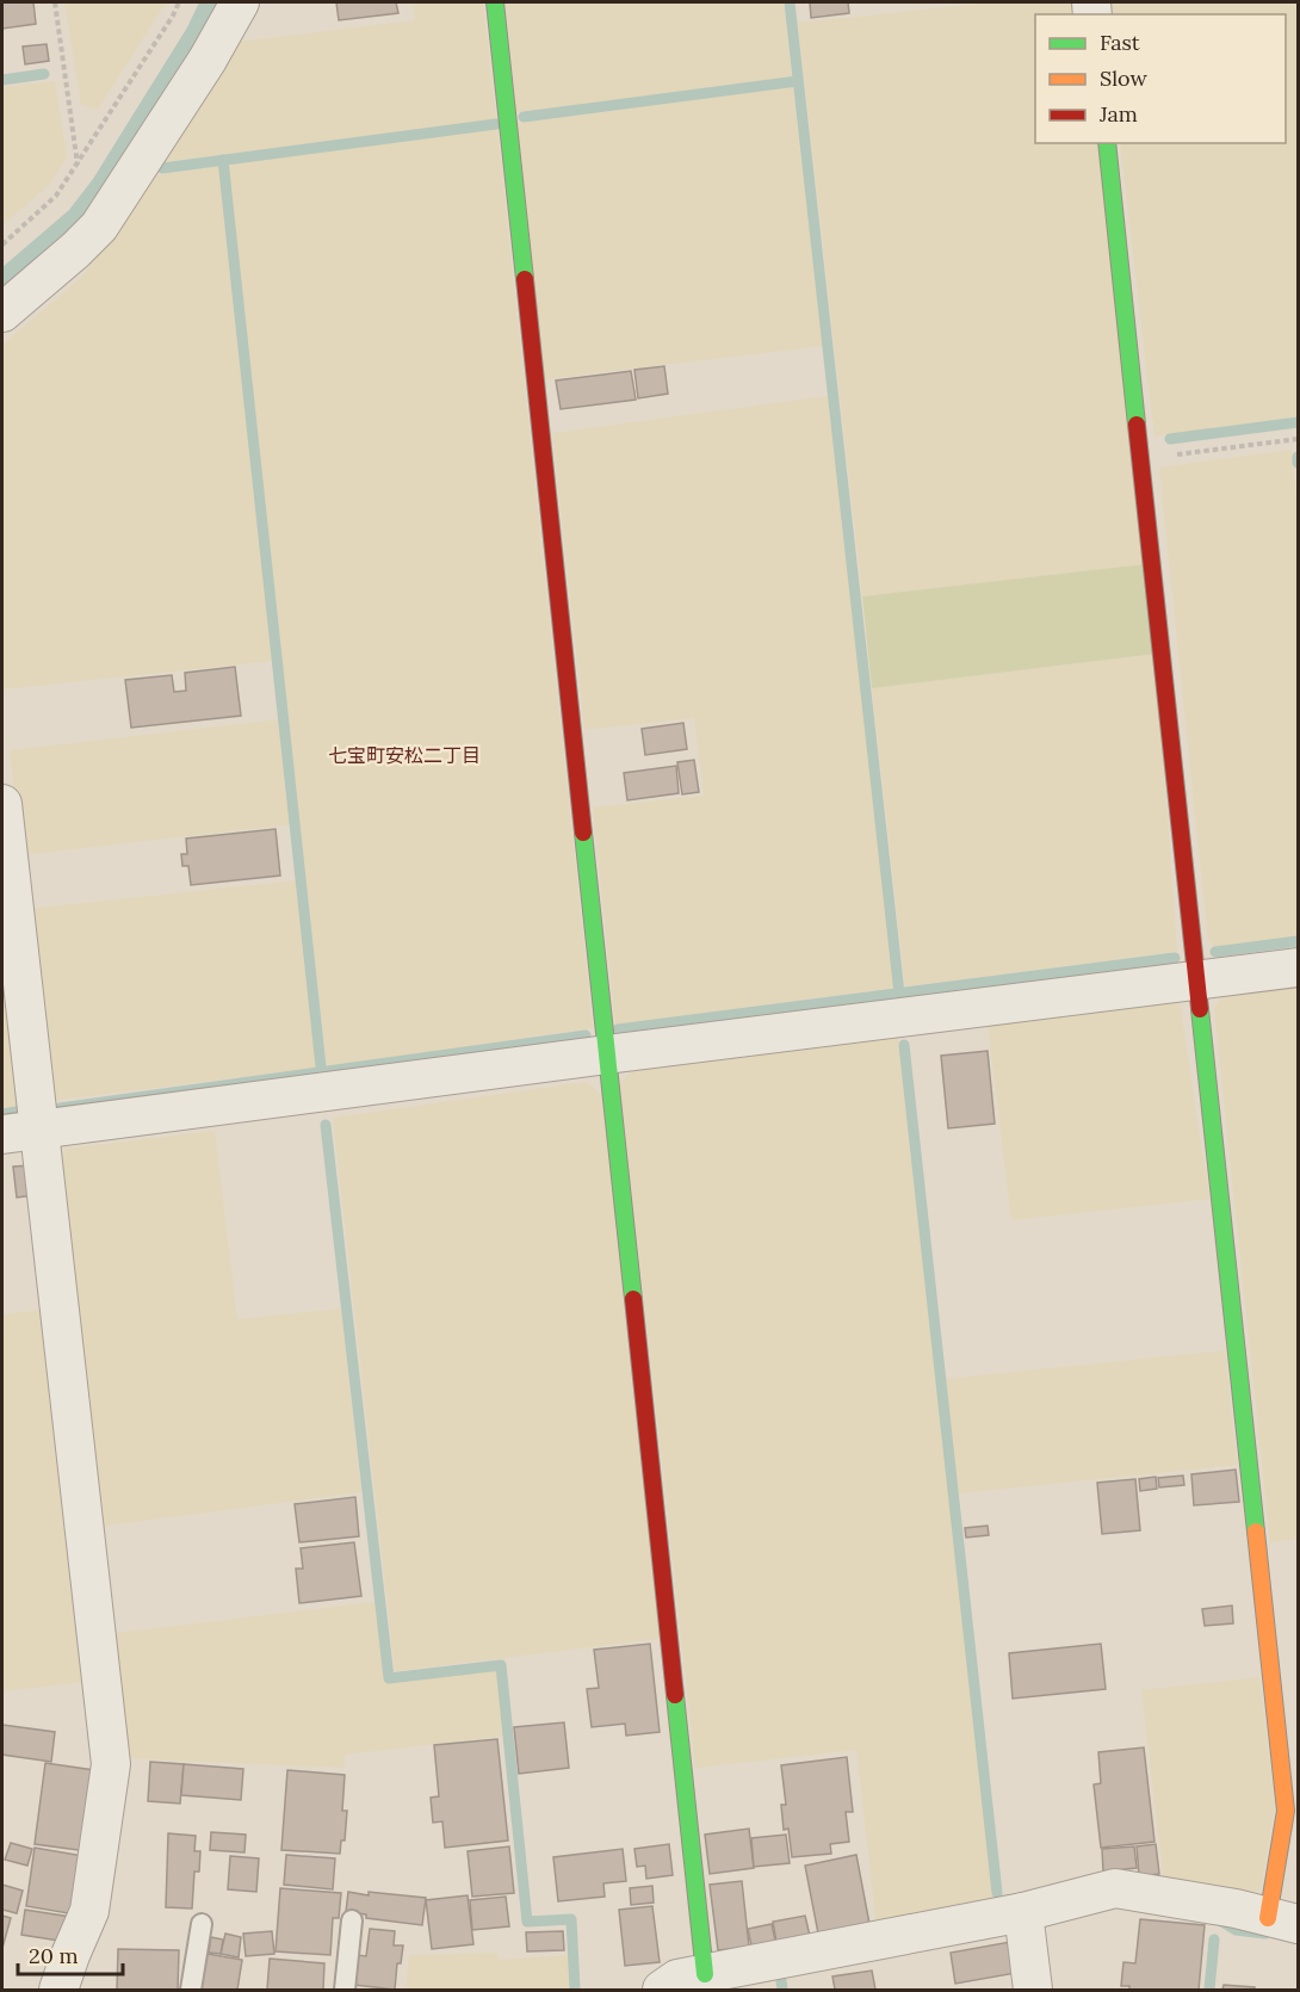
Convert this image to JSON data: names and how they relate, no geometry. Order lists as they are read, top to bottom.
{
  "districts": ["七宝町安松二丁目"],
  "legend": ["Fast", "Slow", "Jam"],
  "scale_bar": "20 m"
}
